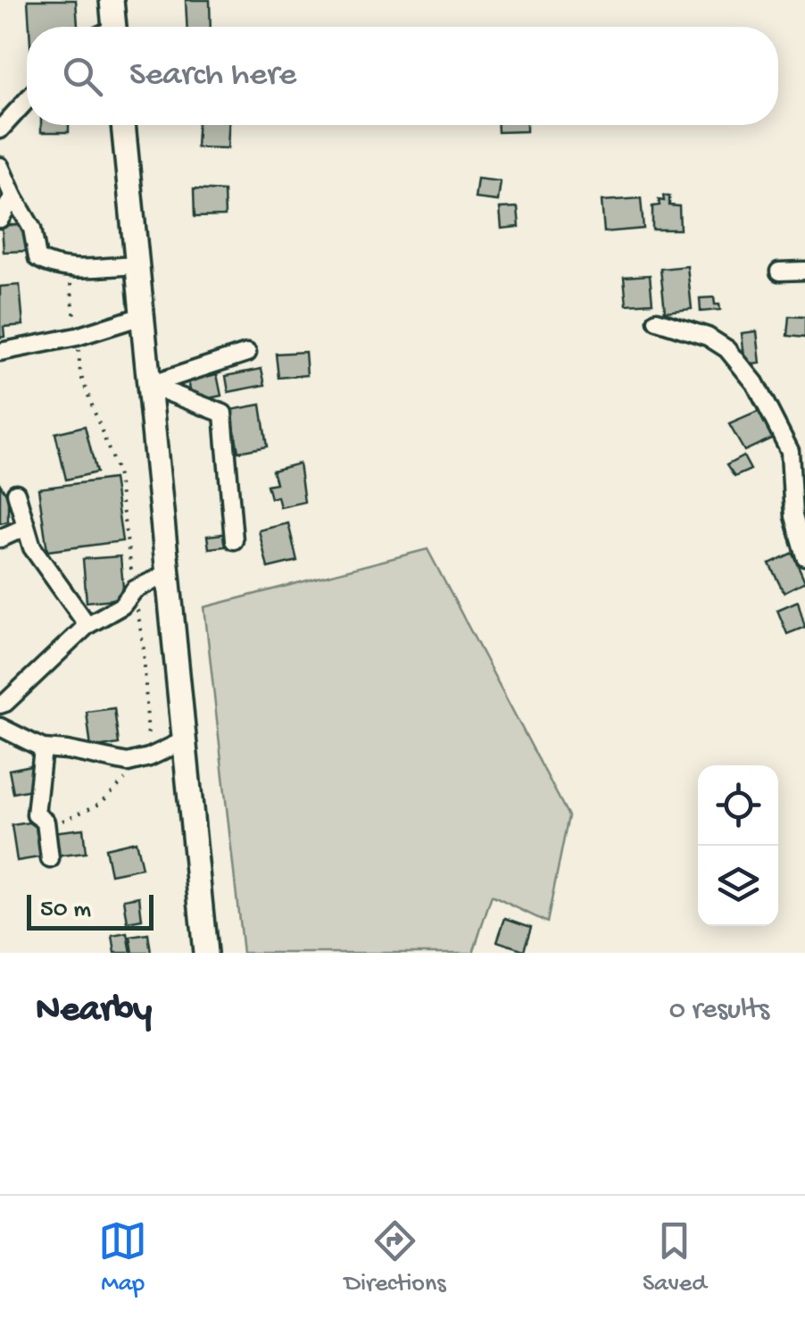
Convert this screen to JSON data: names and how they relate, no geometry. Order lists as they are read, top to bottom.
{
  "scale_bar": "50 m",
  "page": {
    "search": "Search here",
    "scale": "50 m",
    "heading": ["Nearby", "0 results"],
    "nav": ["Map", "Directions", "Saved"]
  }
}
